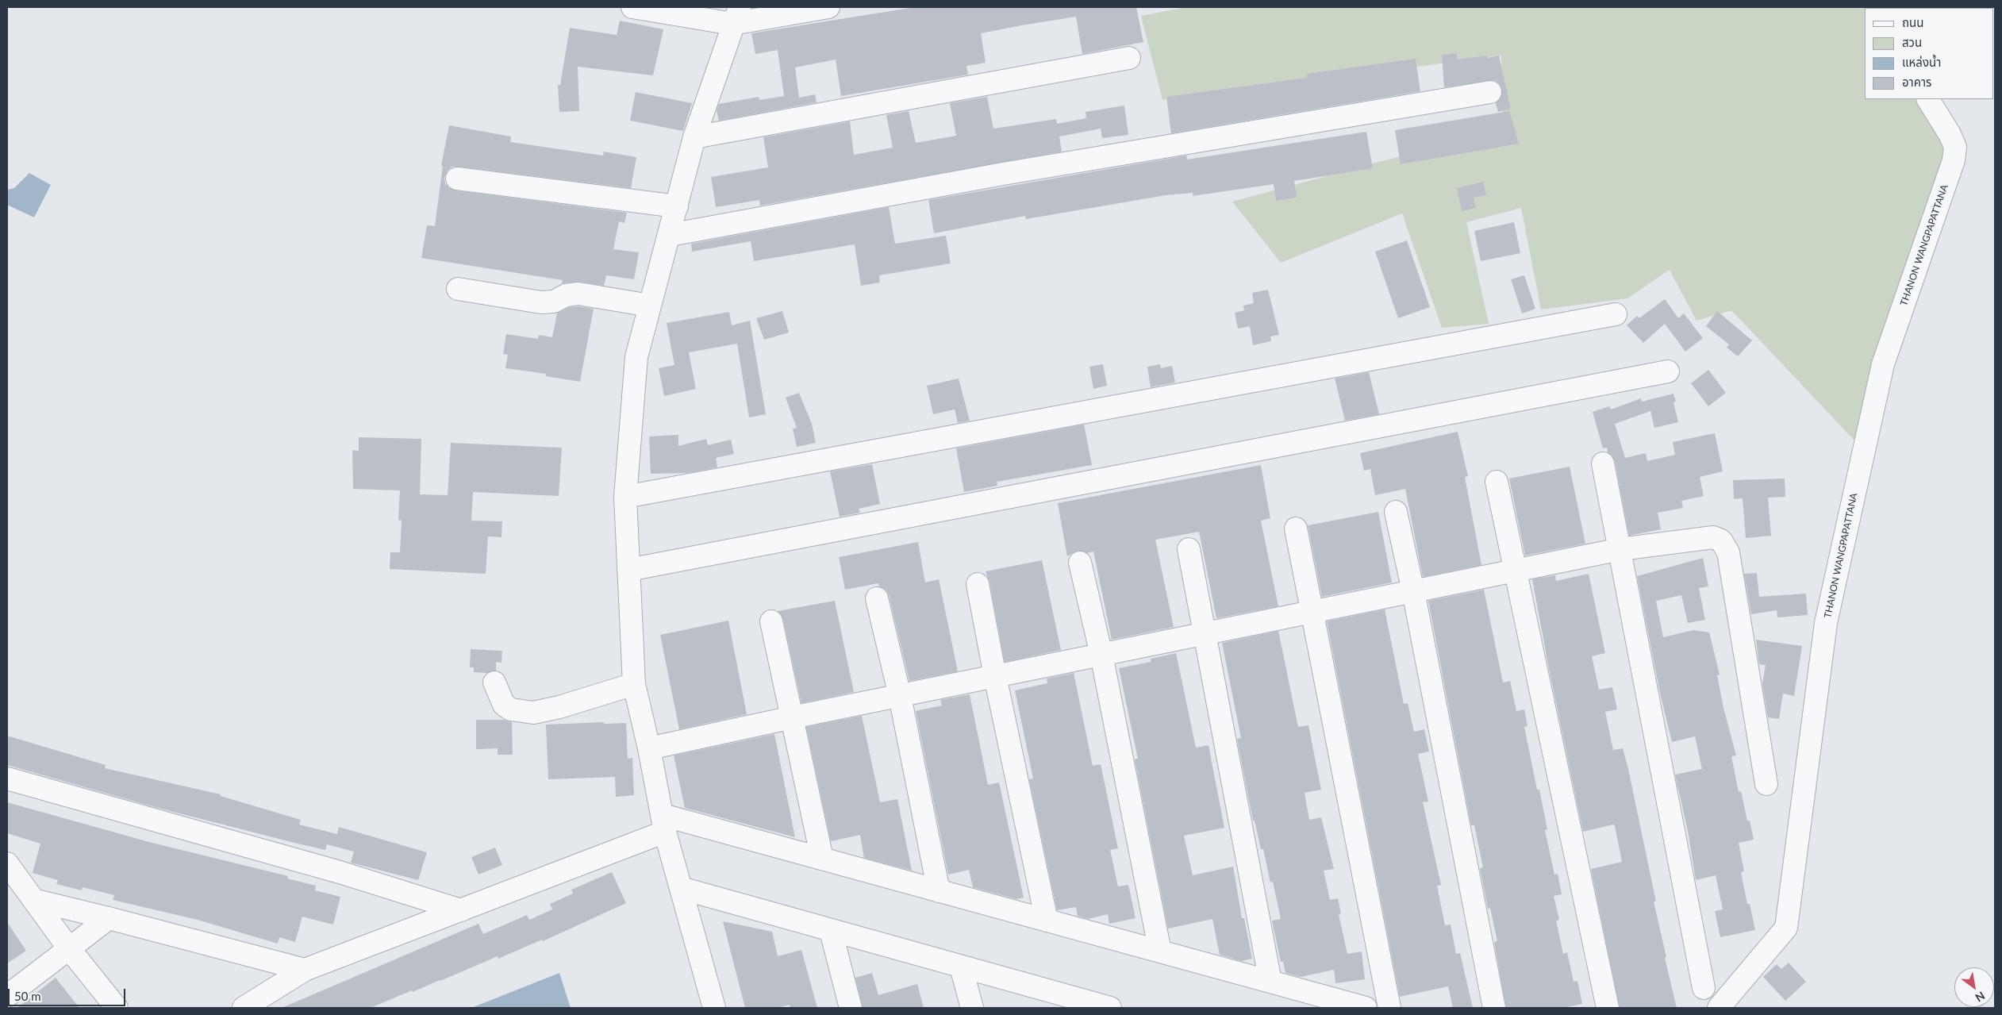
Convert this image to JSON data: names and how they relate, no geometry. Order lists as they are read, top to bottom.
{
  "streets": {
    "street": ["THANON WANGPAPATTANA"]
  },
  "legend": [
    "ถนน",
    "สวน",
    "แหล่งน้ำ",
    "อาคาร"
  ],
  "scale_bar": "50 m",
  "north": "bottom right"
}
